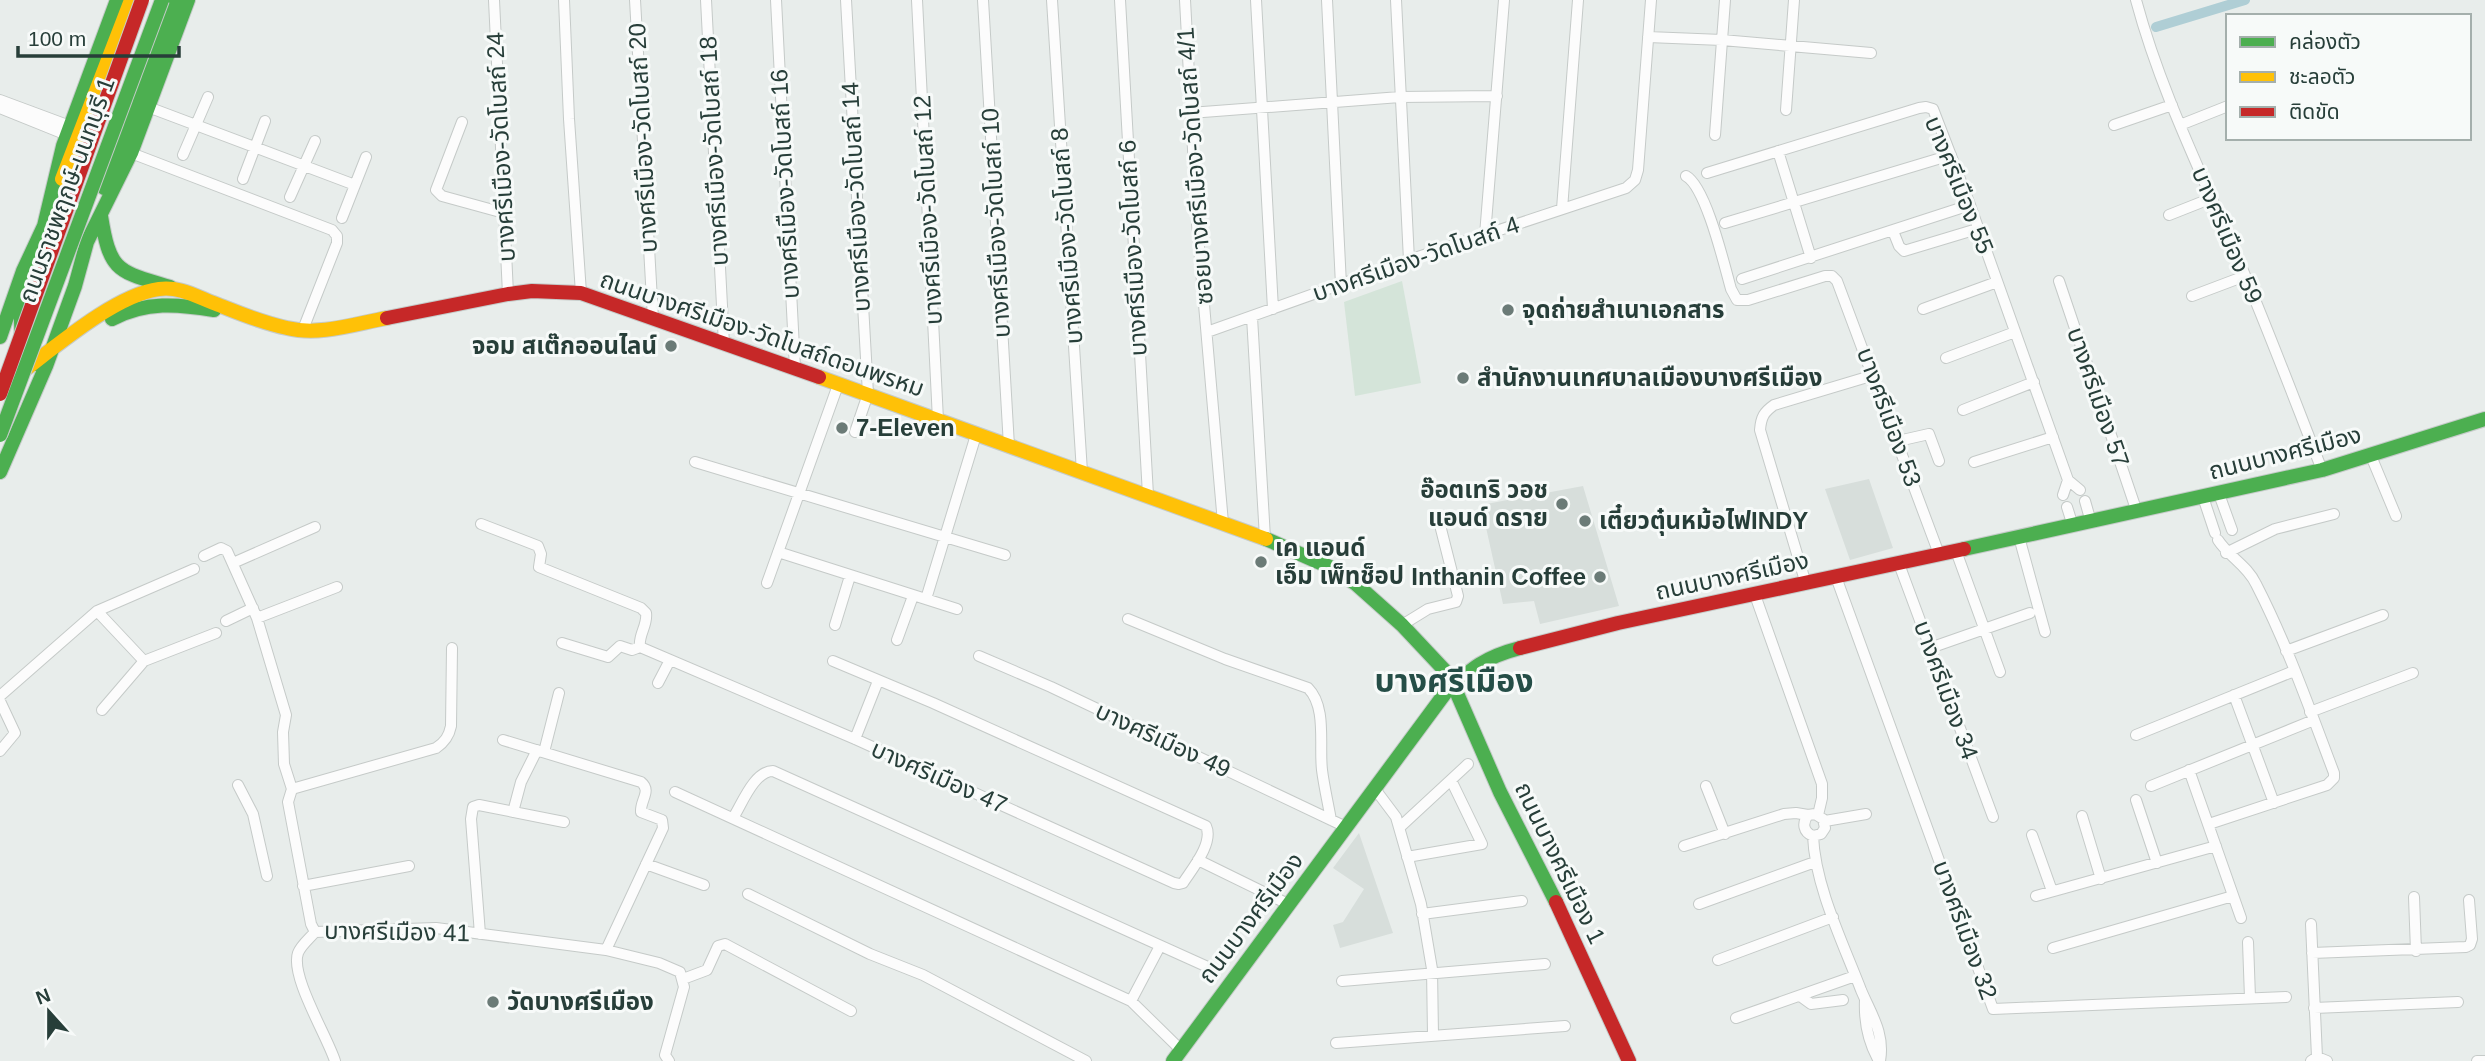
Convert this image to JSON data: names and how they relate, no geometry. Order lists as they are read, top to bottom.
{
  "streets": {
    "street": [
      "บางศรีเมือง-วัดโบสถ์ 20",
      "บางศรีเมือง-วัดโบสถ์ 24",
      "บางศรีเมือง-วัดโบสถ์ 18",
      "ซอยบางศรีเมือง-วัดโบสถ์ 4/1",
      "บางศรีเมือง-วัดโบสถ์ 16",
      "บางศรีเมือง 55",
      "ถนนราชพฤกษ์-นนทบุรี 1",
      "บางศรีเมือง-วัดโบสถ์ 14",
      "บางศรีเมือง-วัดโบสถ์ 12",
      "บางศรีเมือง-วัดโบสถ์ 10",
      "บางศรีเมือง 59",
      "บางศรีเมือง-วัดโบสถ์ 8",
      "บางศรีเมือง-วัดโบสถ์ 6",
      "บางศรีเมือง-วัดโบสถ์ 4",
      "ถนนบางศรีเมือง-วัดโบสถ์ดอนพรหม",
      "บางศรีเมือง 57",
      "บางศรีเมือง 53",
      "ถนนบางศรีเมือง",
      "บางศรีเมือง 34",
      "บางศรีเมือง 49",
      "บางศรีเมือง 47",
      "ถนนบางศรีเมือง 1",
      "บางศรีเมือง 32",
      "บางศรีเมือง 41"
    ]
  },
  "crossings": [
    ["บางศรีเมือง-วัดโบสถ์ 20", "ถนนบางศรีเมือง-วัดโบสถ์ดอนพรหม"],
    ["บางศรีเมือง-วัดโบสถ์ 24", "ถนนบางศรีเมือง-วัดโบสถ์ดอนพรหม"],
    ["บางศรีเมือง-วัดโบสถ์ 18", "ถนนบางศรีเมือง-วัดโบสถ์ดอนพรหม"],
    ["ซอยบางศรีเมือง-วัดโบสถ์ 4/1", "บางศรีเมือง-วัดโบสถ์ 4"],
    ["บางศรีเมือง-วัดโบสถ์ 16", "ถนนบางศรีเมือง-วัดโบสถ์ดอนพรหม"],
    ["ถนนราชพฤกษ์-นนทบุรี 1", "ถนนบางศรีเมือง-วัดโบสถ์ดอนพรหม"],
    ["บางศรีเมือง-วัดโบสถ์ 14", "ถนนบางศรีเมือง-วัดโบสถ์ดอนพรหม"],
    ["บางศรีเมือง-วัดโบสถ์ 12", "ถนนบางศรีเมือง-วัดโบสถ์ดอนพรหม"],
    ["บางศรีเมือง-วัดโบสถ์ 10", "ถนนบางศรีเมือง-วัดโบสถ์ดอนพรหม"],
    ["บางศรีเมือง 59", "ถนนบางศรีเมือง"],
    ["บางศรีเมือง-วัดโบสถ์ 8", "ถนนบางศรีเมือง-วัดโบสถ์ดอนพรหม"],
    ["บางศรีเมือง-วัดโบสถ์ 6", "ถนนบางศรีเมือง-วัดโบสถ์ดอนพรหม"],
    ["ถนนบางศรีเมือง-วัดโบสถ์ดอนพรหม", "ถนนบางศรีเมือง"],
    ["ถนนบางศรีเมือง-วัดโบสถ์ดอนพรหม", "ถนนบางศรีเมือง 1"],
    ["บางศรีเมือง 57", "ถนนบางศรีเมือง"],
    ["บางศรีเมือง 53", "ถนนบางศรีเมือง"],
    ["ถนนบางศรีเมือง", "บางศรีเมือง 34"],
    ["ถนนบางศรีเมือง", "บางศรีเมือง 49"],
    ["ถนนบางศรีเมือง", "ถนนบางศรีเมือง 1"],
    ["ถนนบางศรีเมือง", "บางศรีเมือง 32"]
  ],
  "districts": ["บางศรีเมือง"],
  "places": [
    "จุดถ่ายสำเนาเอกสาร",
    "จอม สเต๊กออนไลน์",
    "สำนักงานเทศบาลเมืองบางศรีเมือง",
    "7-Eleven",
    "อ๊อตเทริ วอช แอนด์ ดราย",
    "เตี๋ยวตุ๋นหม้อไฟINDY",
    "เค แอนด์ เอ็ม เพ็ทช็อป",
    "Inthanin Coffee",
    "วัดบางศรีเมือง"
  ],
  "legend": ["คล่องตัว", "ชะลอตัว", "ติดขัด"],
  "scale_bar": "100 m",
  "north": "top"
}
